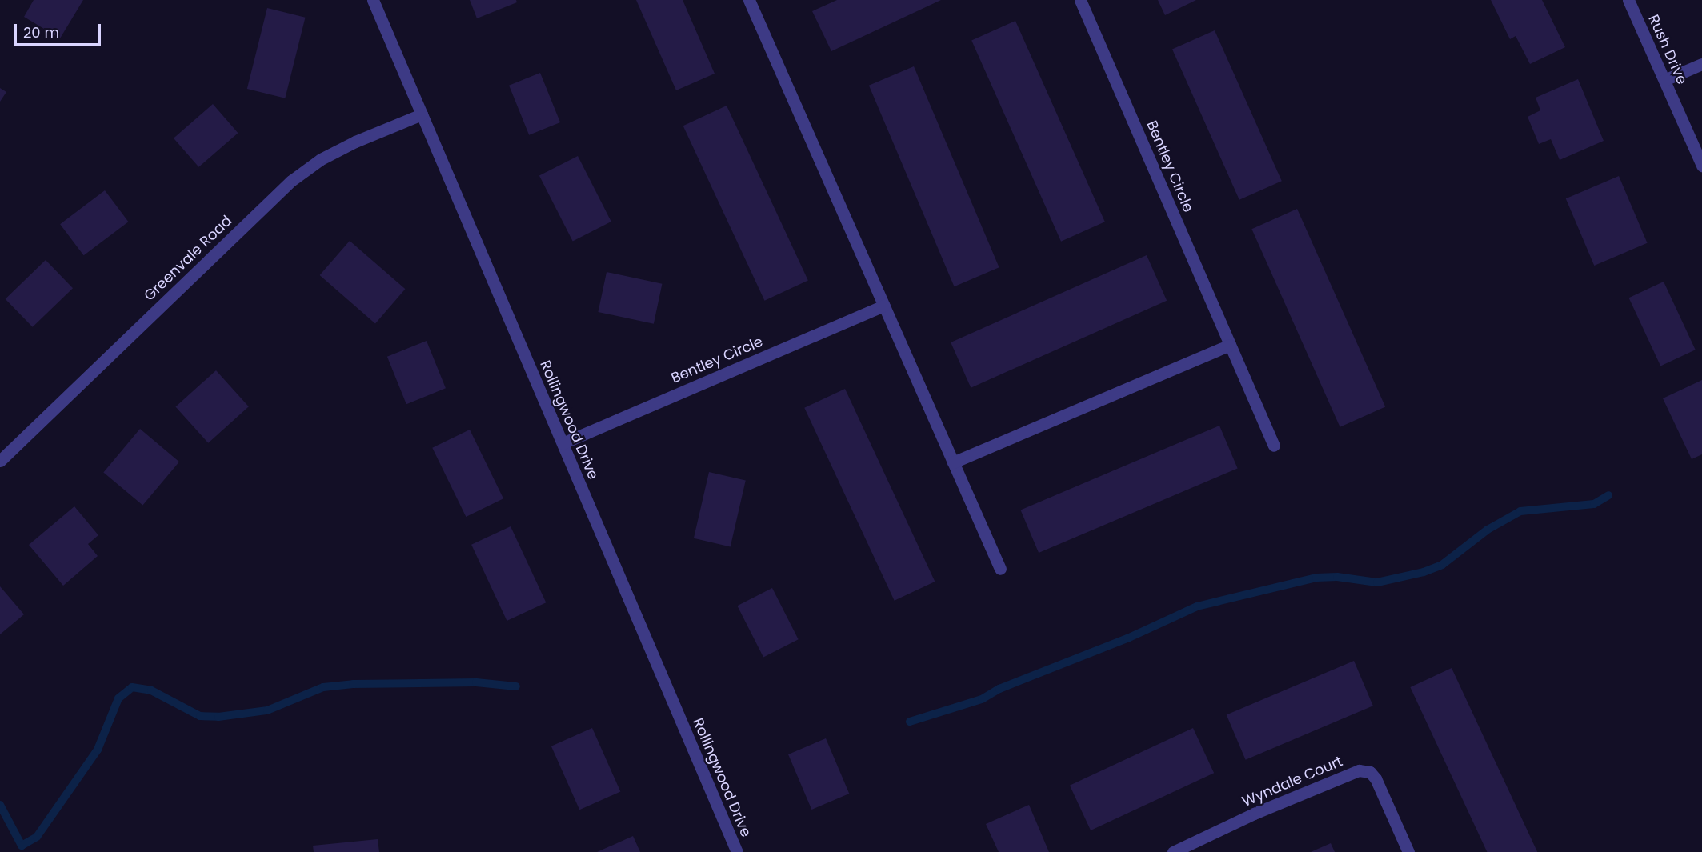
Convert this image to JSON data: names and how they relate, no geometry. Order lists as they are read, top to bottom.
{
  "streets": {
    "street": [
      "Rush Drive",
      "Bentley Circle",
      "Greenvale Road",
      "Rollingwood Drive",
      "Wyndale Court"
    ]
  },
  "crossings": [
    ["Bentley Circle", "Rollingwood Drive"],
    ["Greenvale Road", "Rollingwood Drive"]
  ],
  "scale_bar": "20 m"
}
